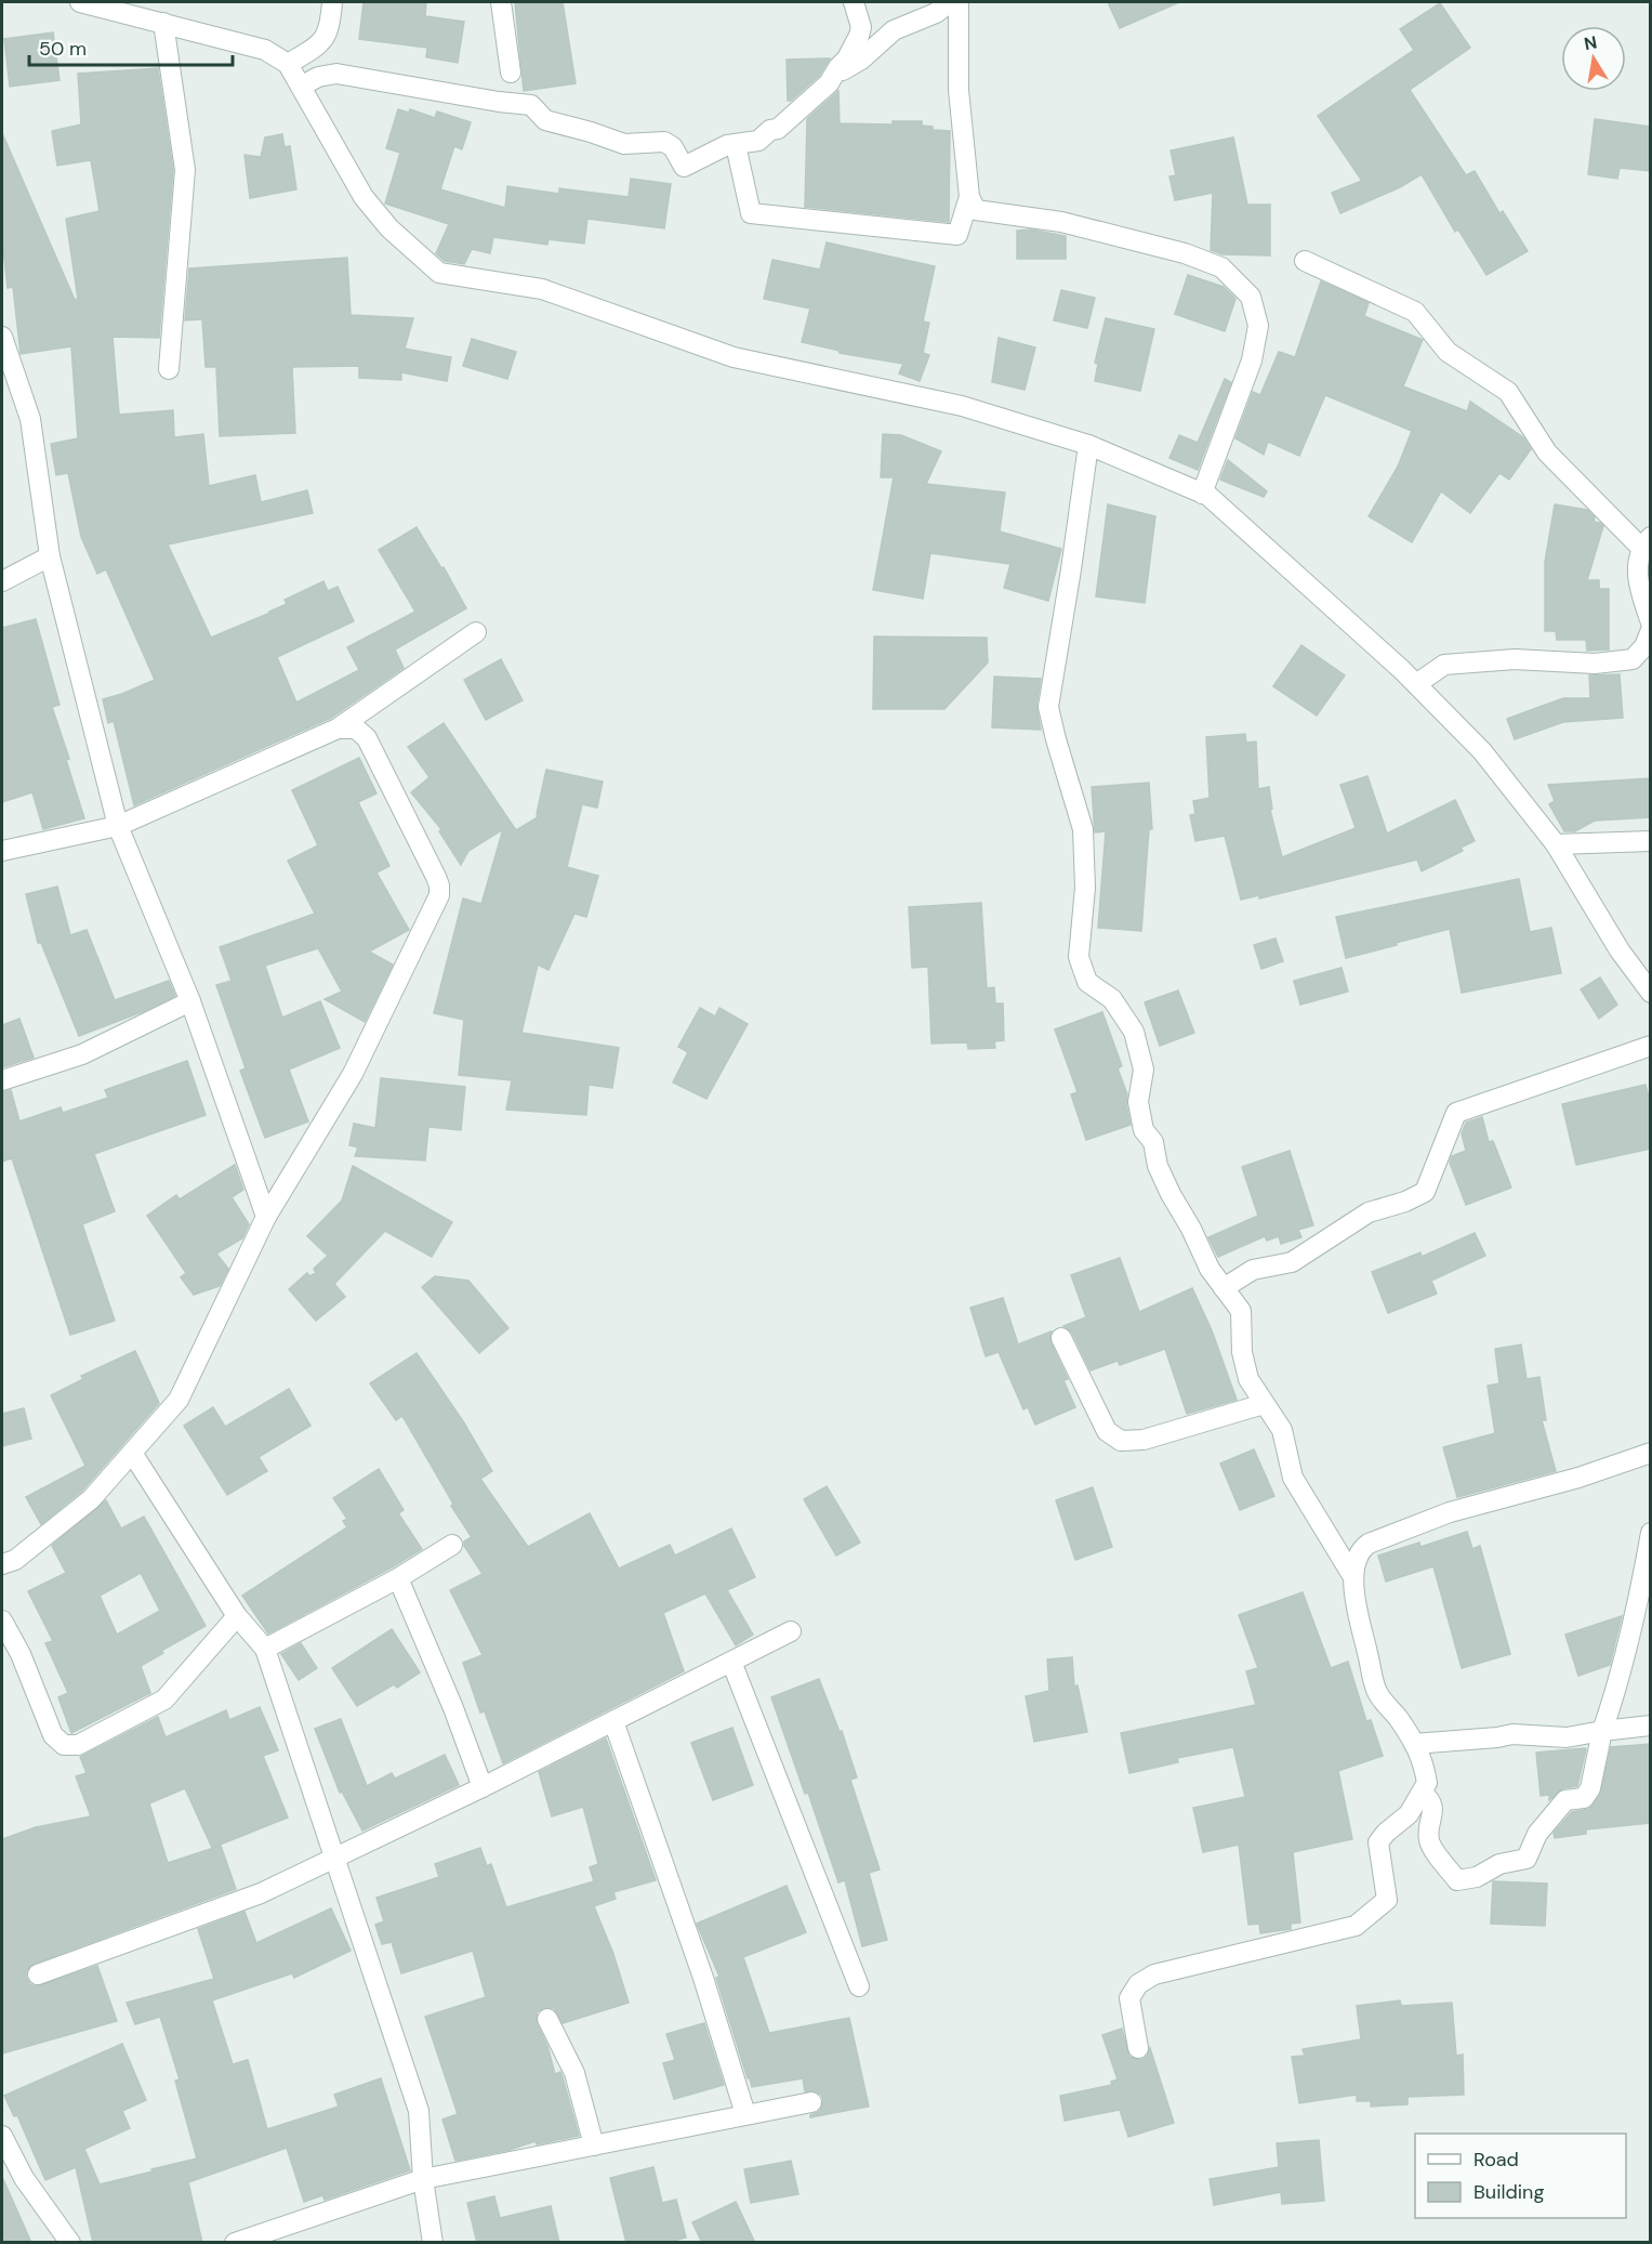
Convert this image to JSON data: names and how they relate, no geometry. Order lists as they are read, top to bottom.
{
  "legend": ["Road", "Building"],
  "scale_bar": "50 m",
  "north": "top"
}
